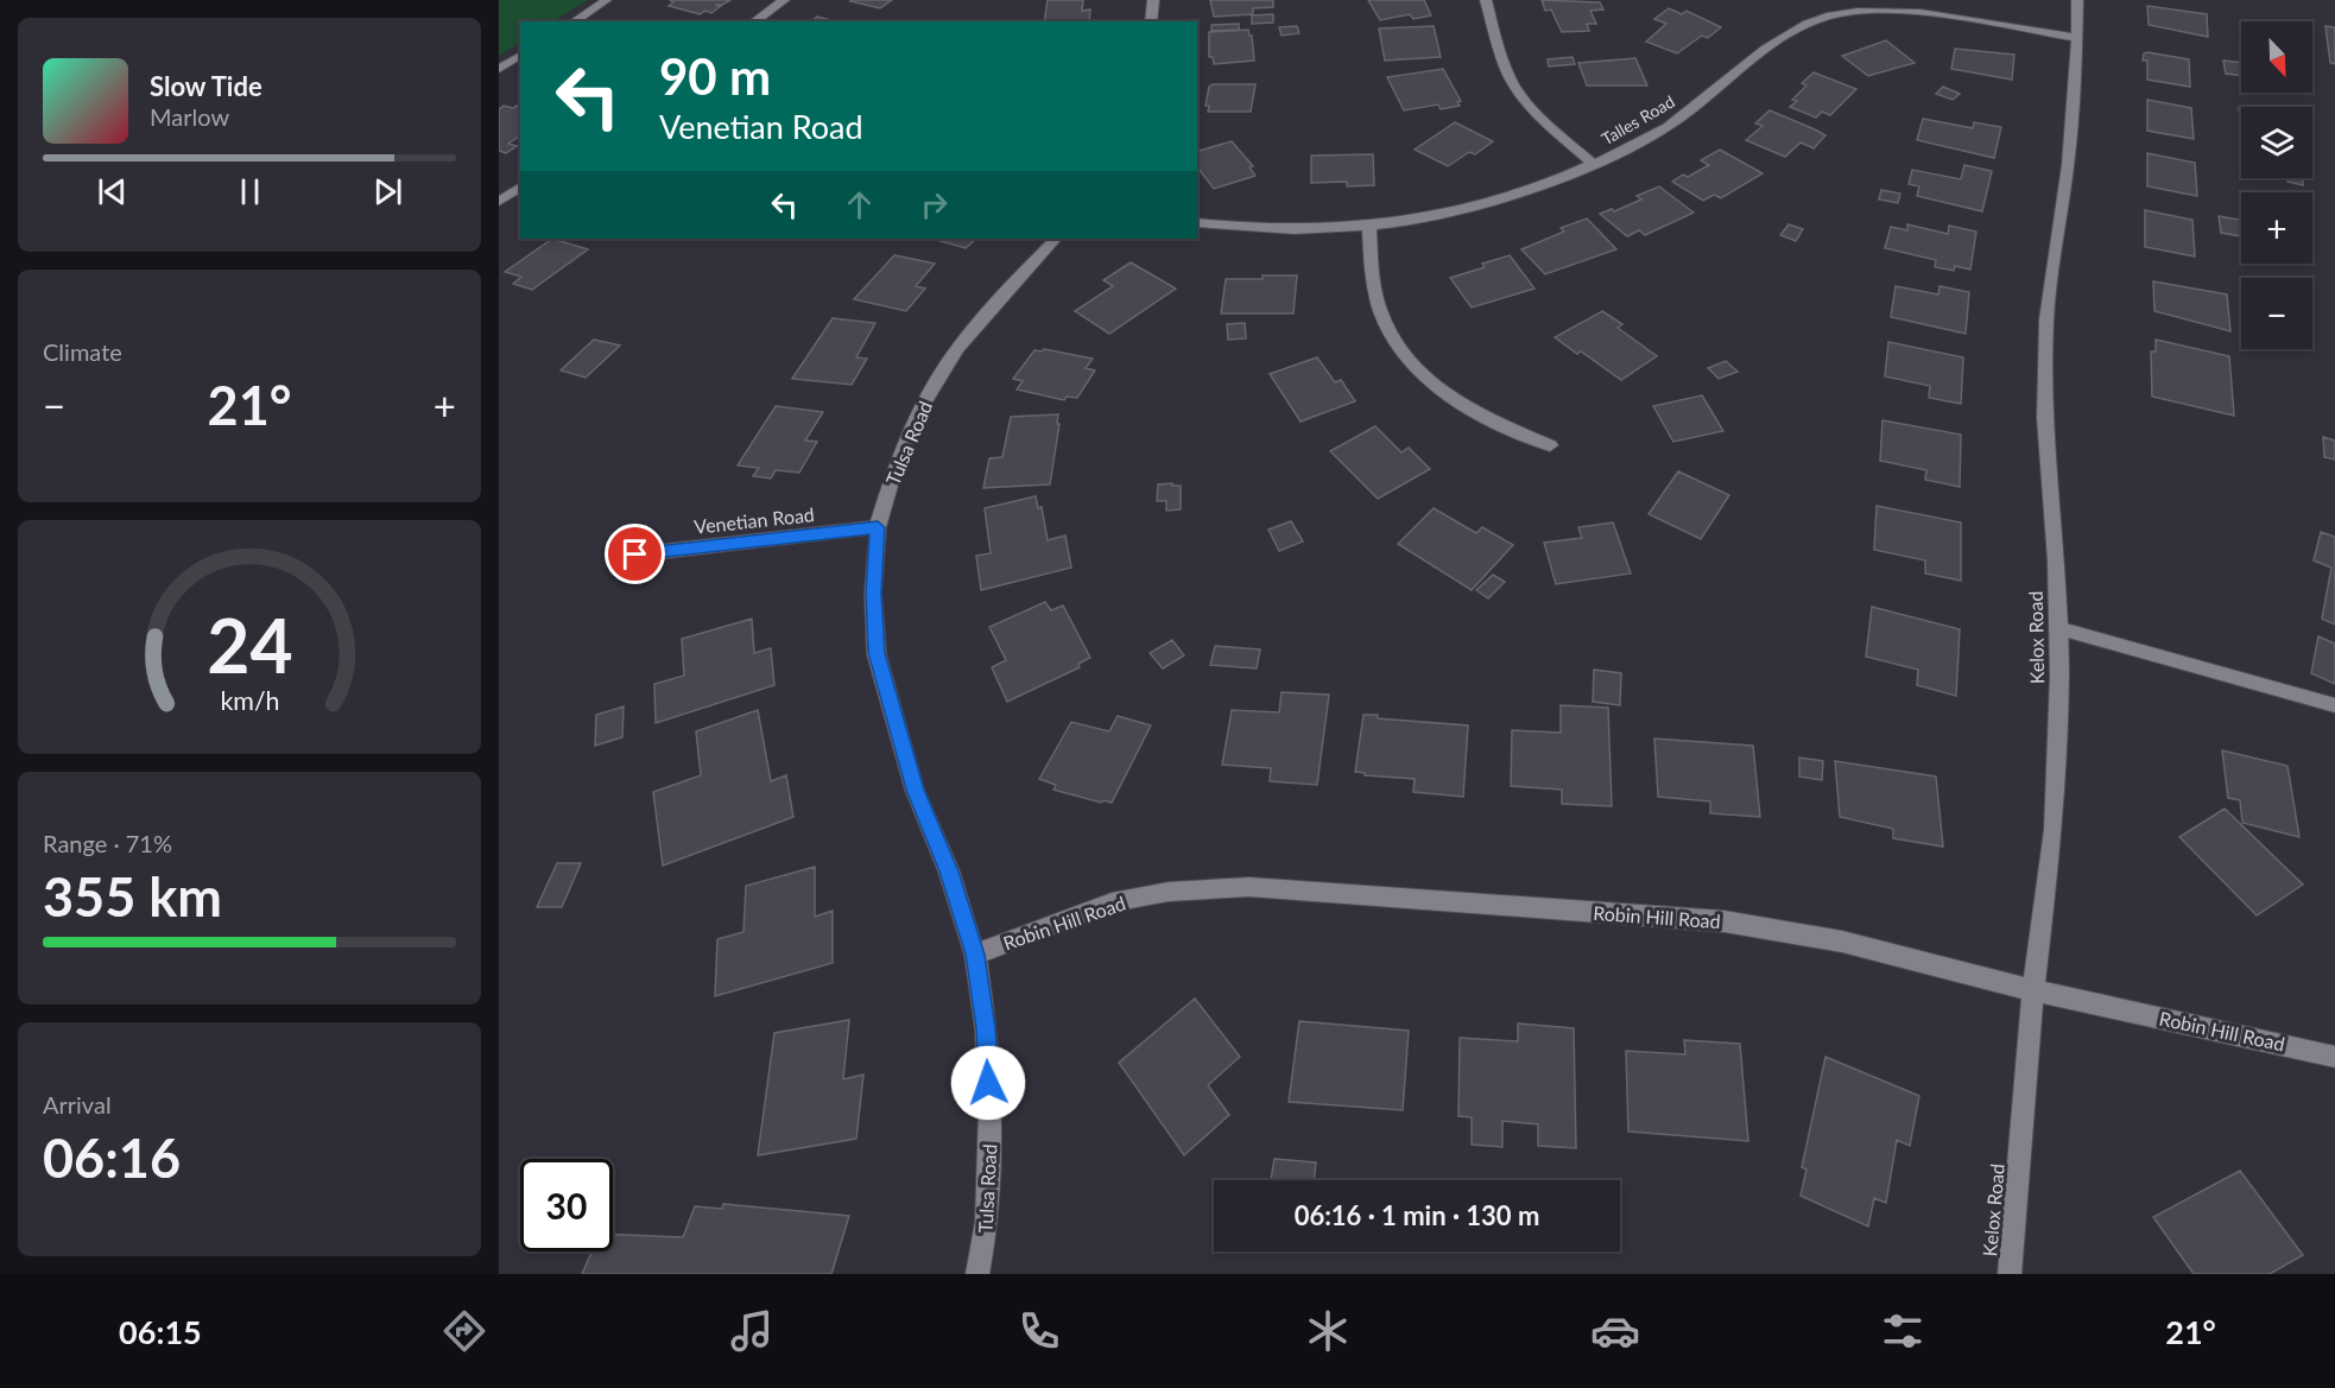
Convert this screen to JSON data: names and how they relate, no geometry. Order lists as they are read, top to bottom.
{
  "streets": {
    "street": [
      "Talles Road",
      "Tulsa Road",
      "Venetian Road",
      "Kelox Road",
      "Robin Hill Road"
    ]
  },
  "crossings": [
    ["Talles Road", "Kelox Road"],
    ["Tulsa Road", "Venetian Road"],
    ["Tulsa Road", "Robin Hill Road"],
    ["Kelox Road", "Robin Hill Road"]
  ],
  "north": "bottom right",
  "page": {
    "map_buttons": ["+", "−"],
    "turn": ["90 m", "Venetian Road"],
    "song": ["Slow Tide", "Marlow"],
    "tile": [
      "Climate",
      ["Range · 71%", "355 km"],
      ["Arrival", "06:16"]
    ],
    "heat": ["−", "21°", "+"],
    "limit": "30",
    "trip": "06:16 · 1 min · 130 m",
    "tabs": ["06:15", "21°"],
    "gauge": ["24", "km/h"]
  }
}
